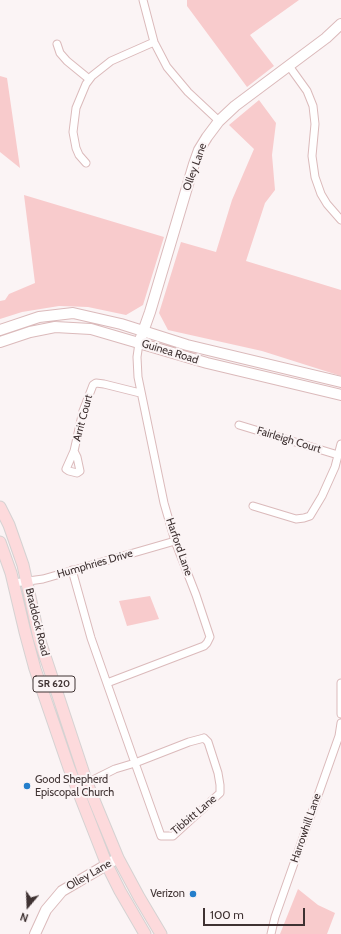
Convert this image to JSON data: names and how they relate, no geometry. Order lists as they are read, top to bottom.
{
  "streets": {
    "main road": [
      "Olley Lane",
      "Guinea Road",
      "Braddock Road",
      "SR 620"
    ],
    "street": [
      "Arrit Court",
      "Fairleigh Court",
      "Harford Lane",
      "Humphries Drive",
      "Tibbitt Lane",
      "Harrowhill Lane"
    ]
  },
  "crossings": [
    ["Olley Lane", "Guinea Road"],
    ["Olley Lane", "Harford Lane"],
    ["Olley Lane", "Braddock Road"],
    ["Guinea Road", "Harford Lane"],
    ["Arrit Court", "Harford Lane"],
    ["Harford Lane", "Humphries Drive"],
    ["Harford Lane", "Tibbitt Lane"],
    ["Humphries Drive", "Braddock Road"],
    ["Humphries Drive", "Tibbitt Lane"],
    ["Braddock Road", "Tibbitt Lane"]
  ],
  "places": ["Good Shepherd Episcopal Church", "Verizon"],
  "scale_bar": "100 m",
  "north": "bottom"
}
